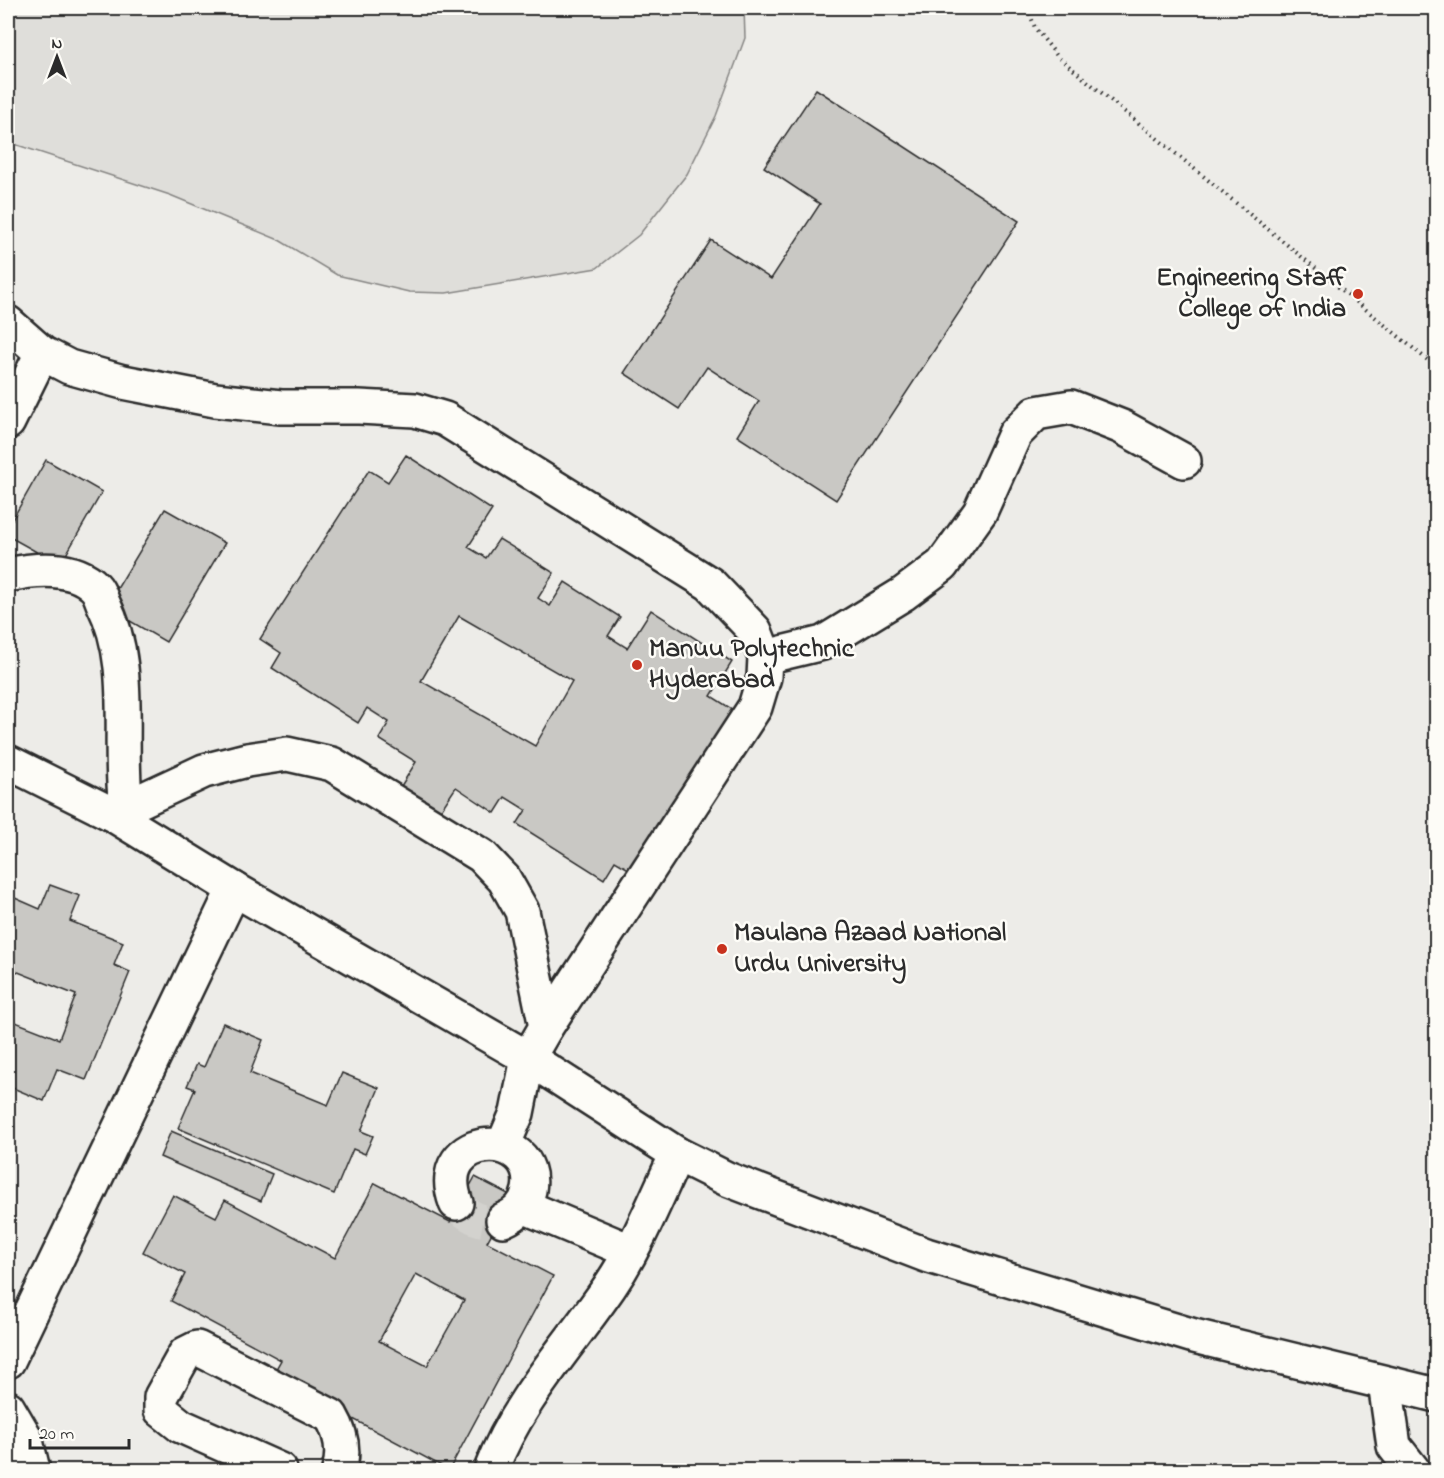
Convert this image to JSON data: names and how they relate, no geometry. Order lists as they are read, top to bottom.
{
  "places": ["Engineering Staff College of India", "Manuu Polytechnic Hyderabad", "Maulana Azaad National Urdu University"],
  "scale_bar": "20 m",
  "north": "top"
}
